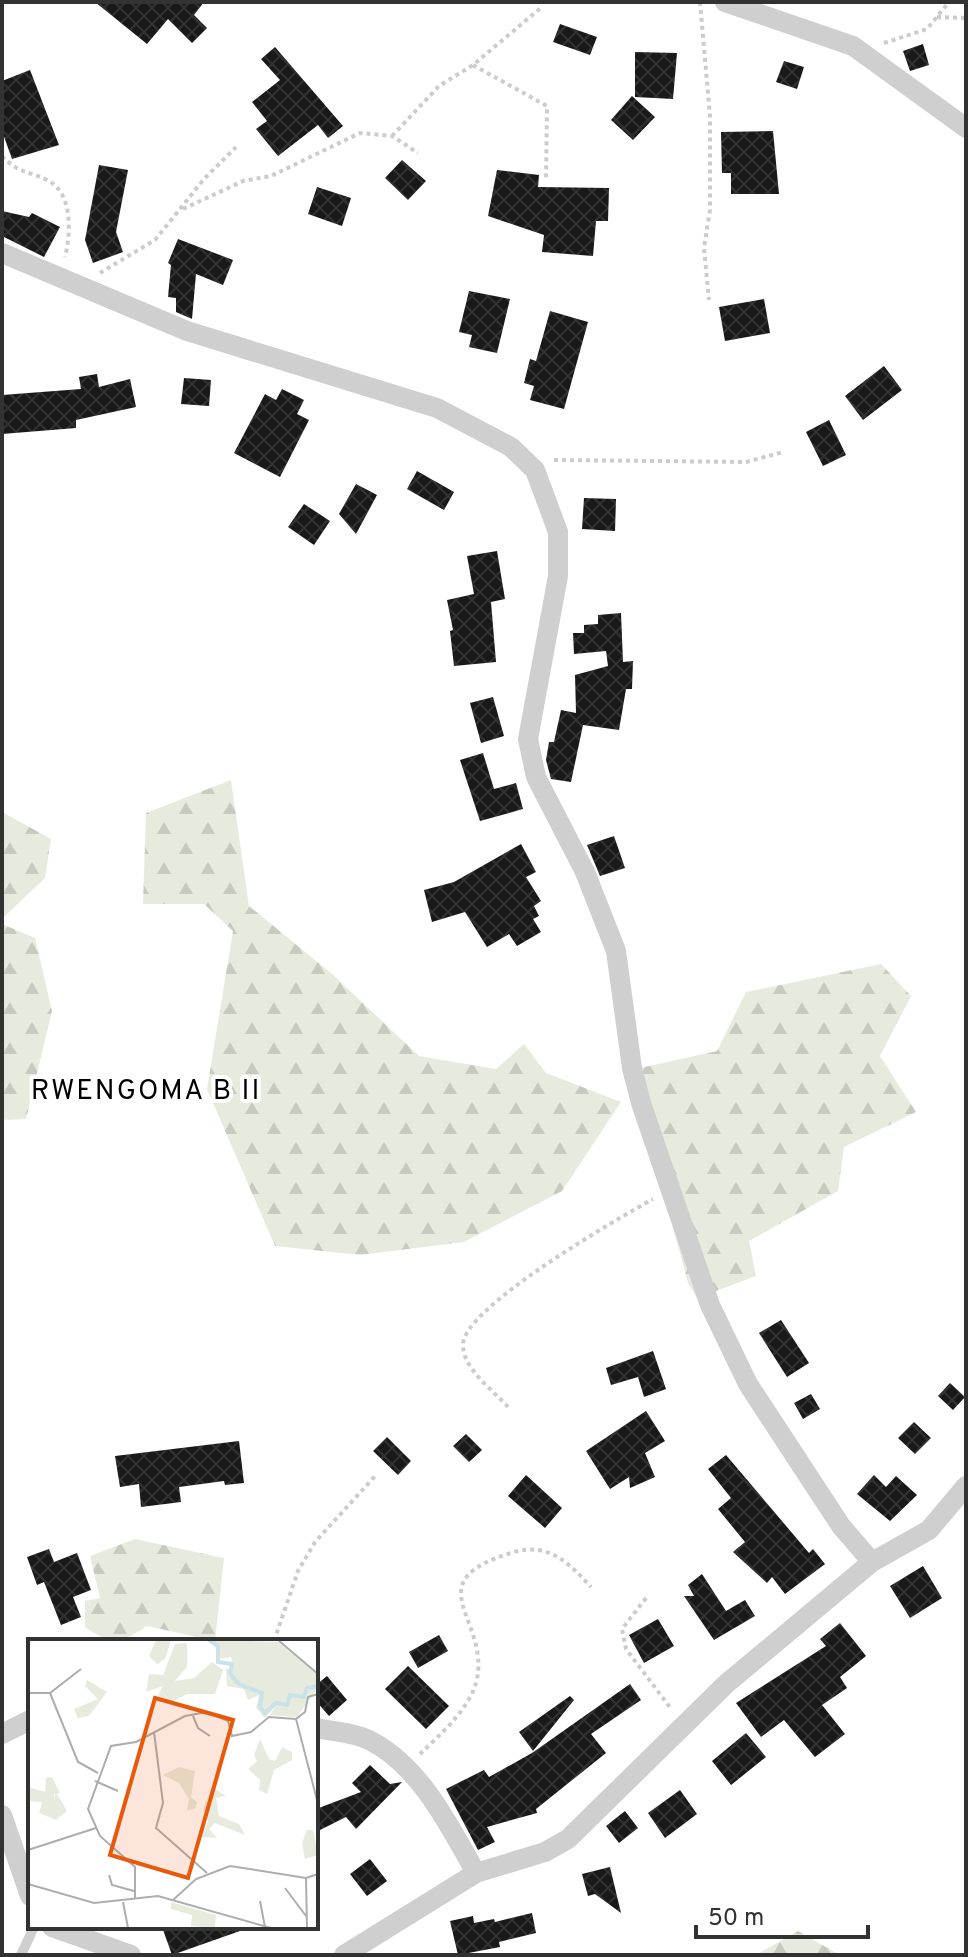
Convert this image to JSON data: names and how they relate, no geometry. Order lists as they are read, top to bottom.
{
  "districts": ["RWENGOMA B II"],
  "scale_bar": "50 m"
}
